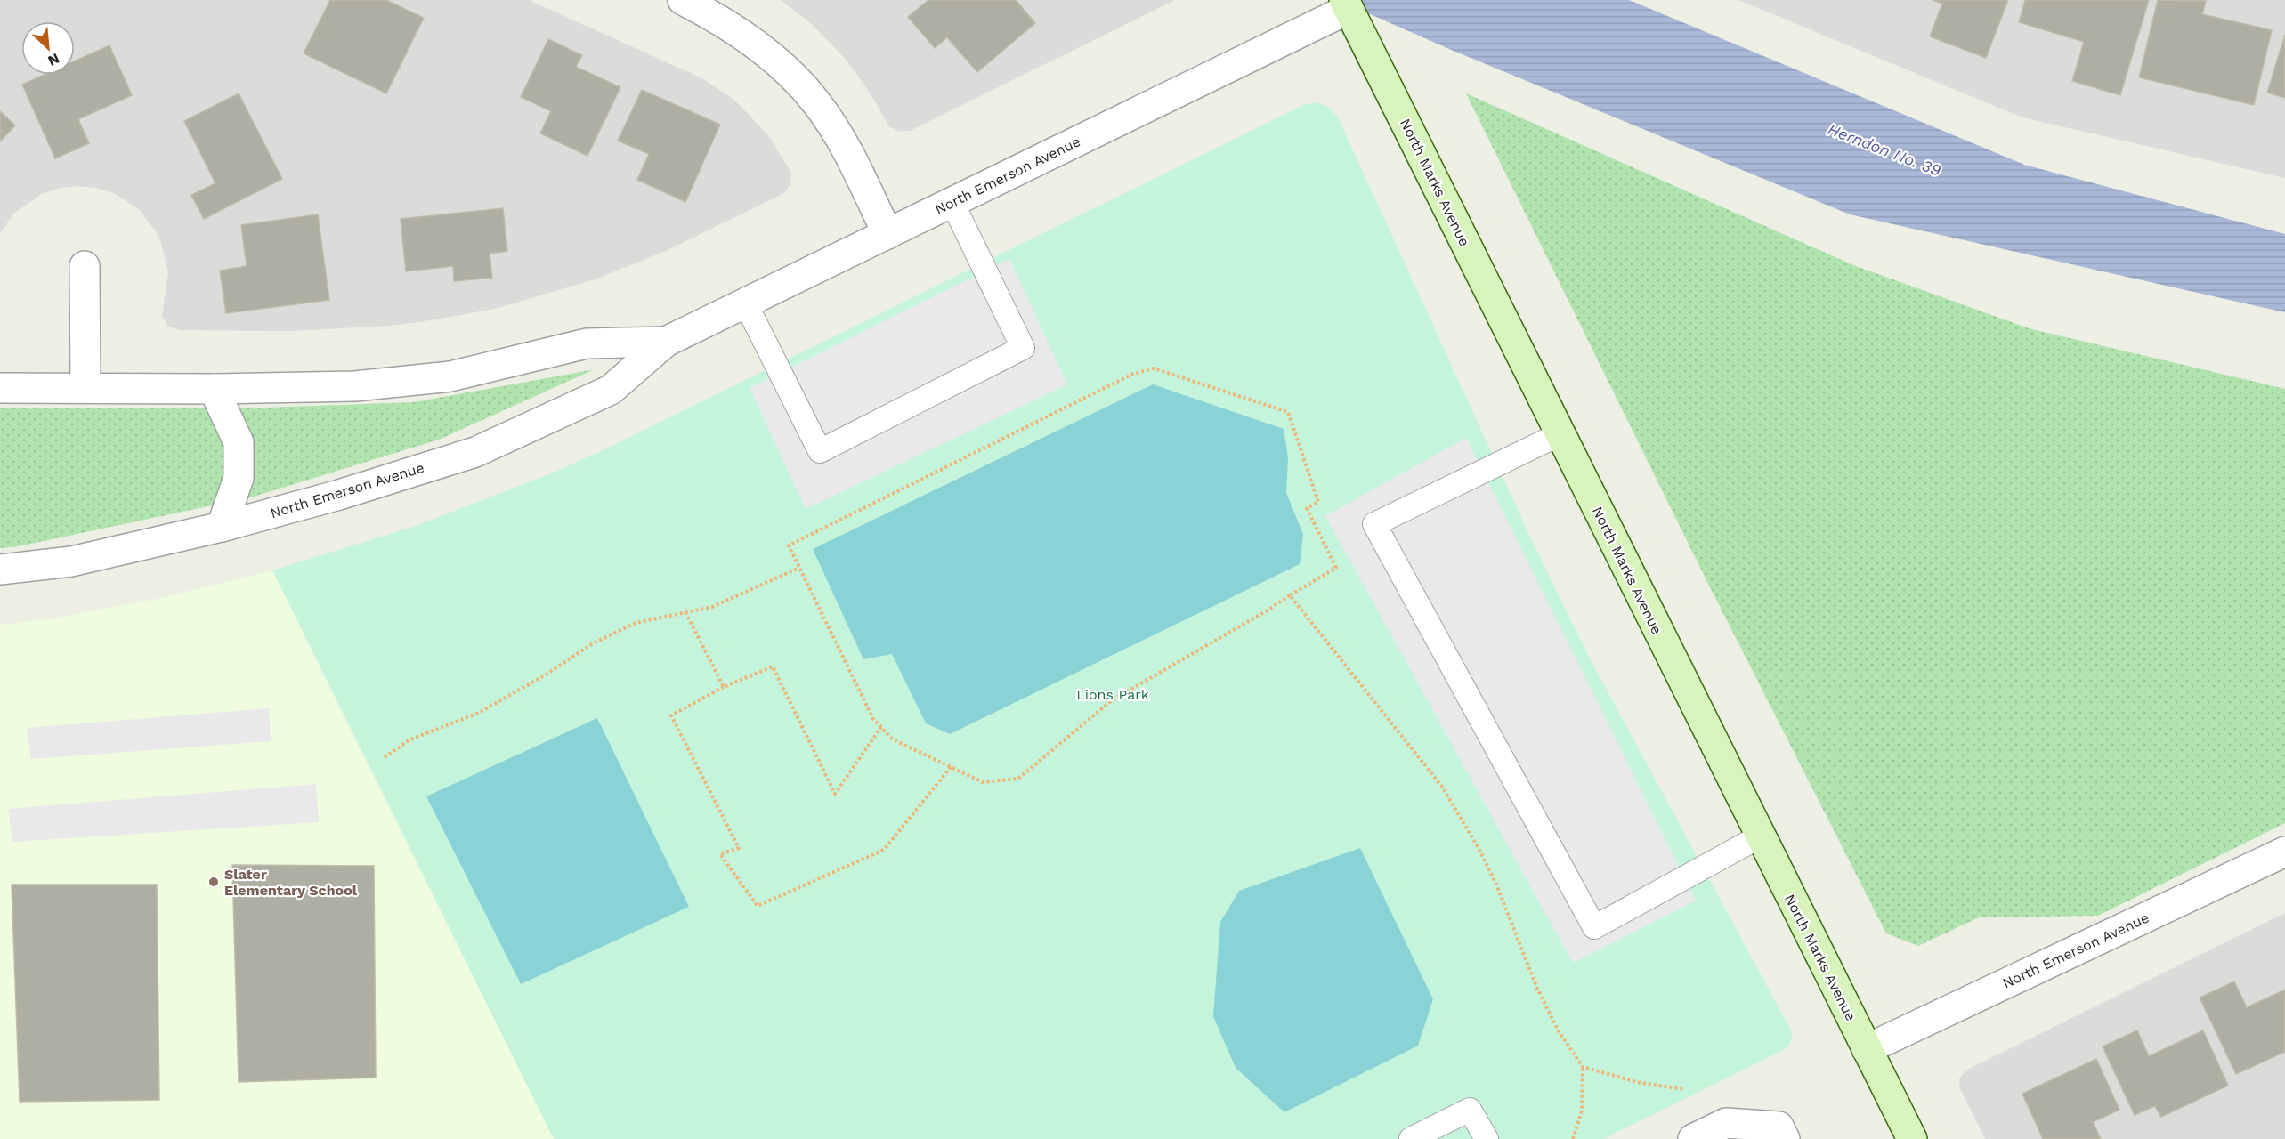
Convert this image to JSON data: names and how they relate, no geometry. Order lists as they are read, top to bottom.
{
  "streets": {
    "main road": ["North Marks Avenue"],
    "street": ["North Emerson Avenue"]
  },
  "crossings": [
    ["North Emerson Avenue", "North Marks Avenue"]
  ],
  "water": ["Herndon No. 39"],
  "parks": ["Lions Park"],
  "places": ["Slater Elementary School"],
  "north": "bottom right"
}
